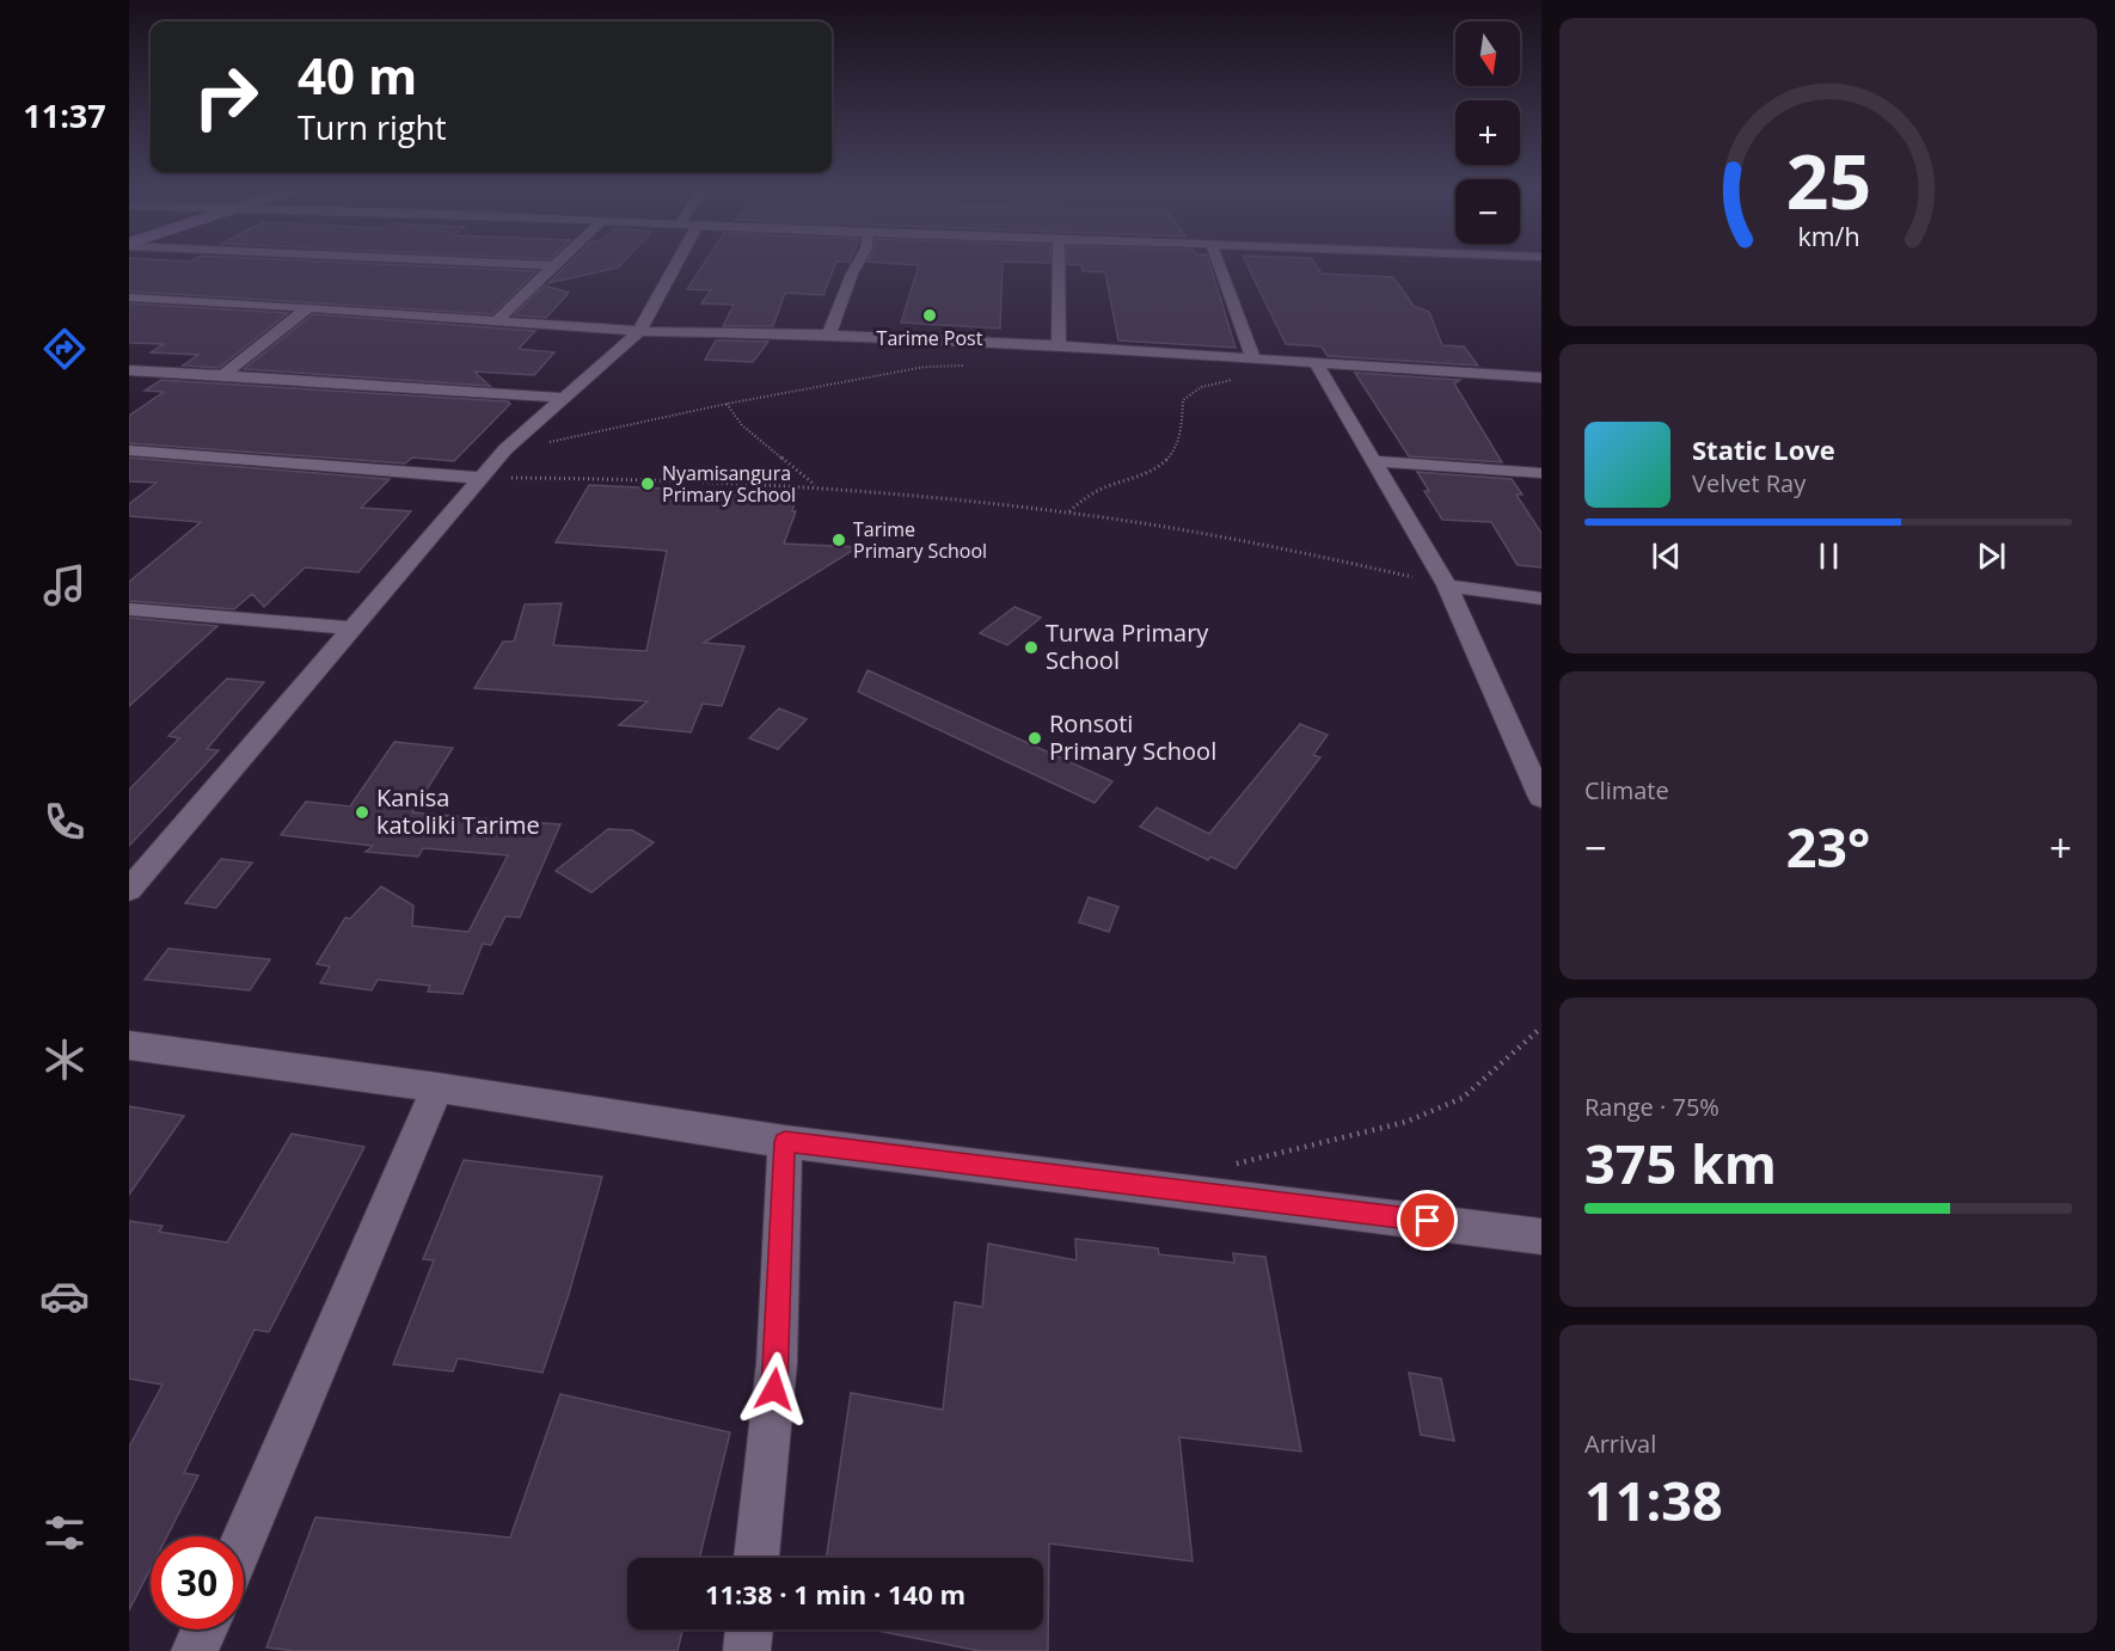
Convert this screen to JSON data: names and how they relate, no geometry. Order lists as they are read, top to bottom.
{
  "places": [
    "Tarime Post",
    "Nyamisangura Primary School",
    "Tarime Primary School",
    "Turwa Primary School",
    "Ronsoti Primary School",
    "Kanisa katoliki Tarime"
  ],
  "north": "bottom",
  "page": {
    "tabs": "11:37",
    "map_buttons": ["+", "−"],
    "turn": ["40 m", "Turn right"],
    "song": ["Static Love", "Velvet Ray"],
    "tile": [
      "Climate",
      ["Range · 75%", "375 km"],
      ["Arrival", "11:38"]
    ],
    "heat": ["−", "23°", "+"],
    "limit": "30",
    "trip": "11:38 · 1 min · 140 m",
    "gauge": ["25", "km/h"]
  }
}
